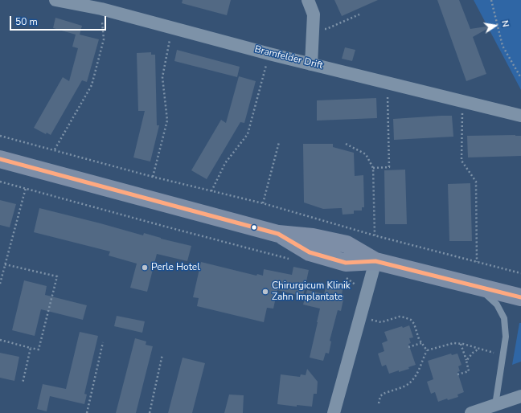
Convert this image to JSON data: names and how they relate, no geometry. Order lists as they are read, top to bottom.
{
  "streets": {
    "street": ["Bramfelder Drift"]
  },
  "places": ["Perle Hotel", "Chirurgicum Klinik Zahn Implantate"],
  "scale_bar": "50 m",
  "north": "right"
}
